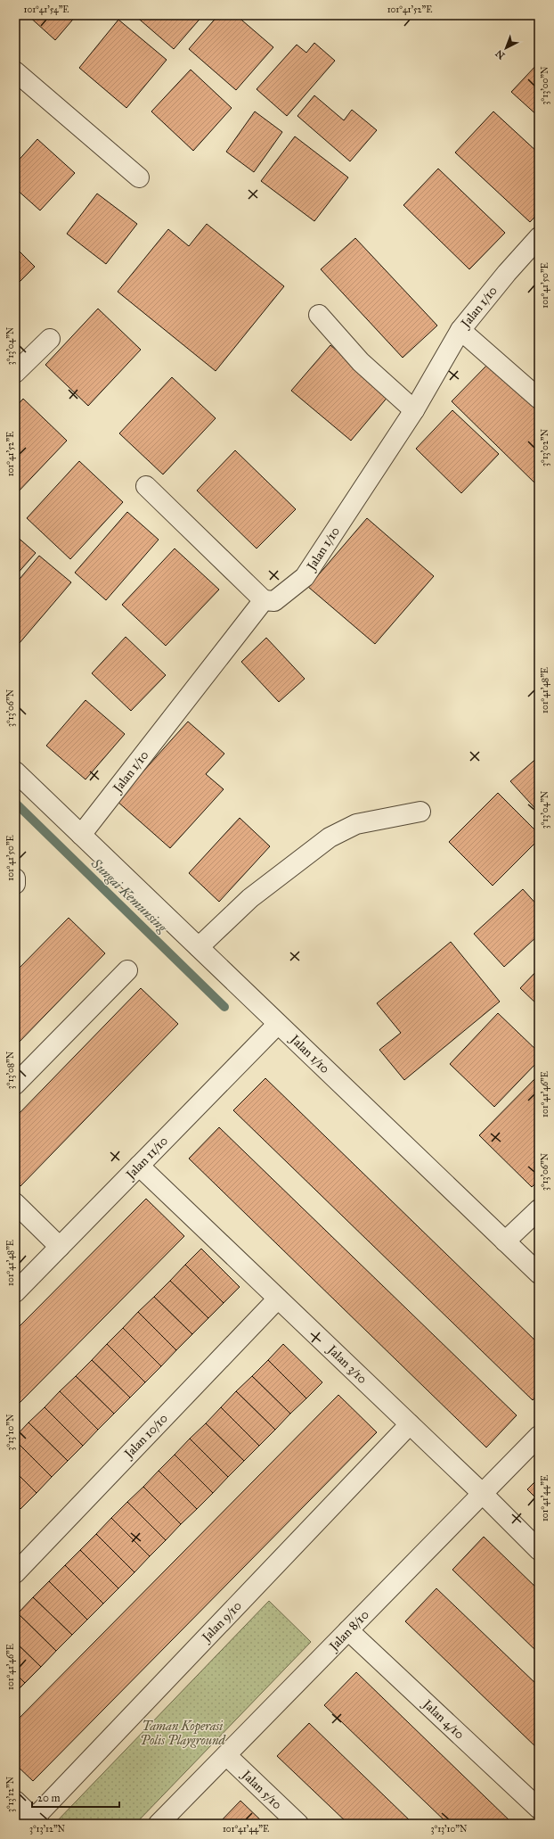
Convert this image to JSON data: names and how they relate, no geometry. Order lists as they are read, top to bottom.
{
  "streets": {
    "street": [
      "Jalan 1/10",
      "Jalan 11/10",
      "Jalan 3/10",
      "Jalan 10/10",
      "Jalan 9/10",
      "Jalan 8/10",
      "Jalan 4/10",
      "Jalan 5/10"
    ]
  },
  "crossings": [
    ["Jalan 1/10", "Jalan 11/10"],
    ["Jalan 11/10", "Jalan 3/10"],
    ["Jalan 3/10", "Jalan 10/10"],
    ["Jalan 3/10", "Jalan 9/10"],
    ["Jalan 3/10", "Jalan 8/10"],
    ["Jalan 8/10", "Jalan 4/10"],
    ["Jalan 8/10", "Jalan 5/10"]
  ],
  "water": ["Sungai Kemunsing"],
  "parks": ["Taman Koperasi Polis Playground"],
  "scale_bar": "20 m",
  "north": "bottom left",
  "coordinates": [
    "101°41'54\"E",
    "101°41'52\"E",
    "3°13'00\"N",
    "101°41'50\"E",
    "3°13'04\"N",
    "3°13'02\"N",
    "101°41'48\"E",
    "3°13'06\"N",
    "3°13'08\"N",
    "101°41'46\"E",
    "3°13'10\"N",
    "101°41'44\"E",
    "3°13'12\"N"
  ]
}
